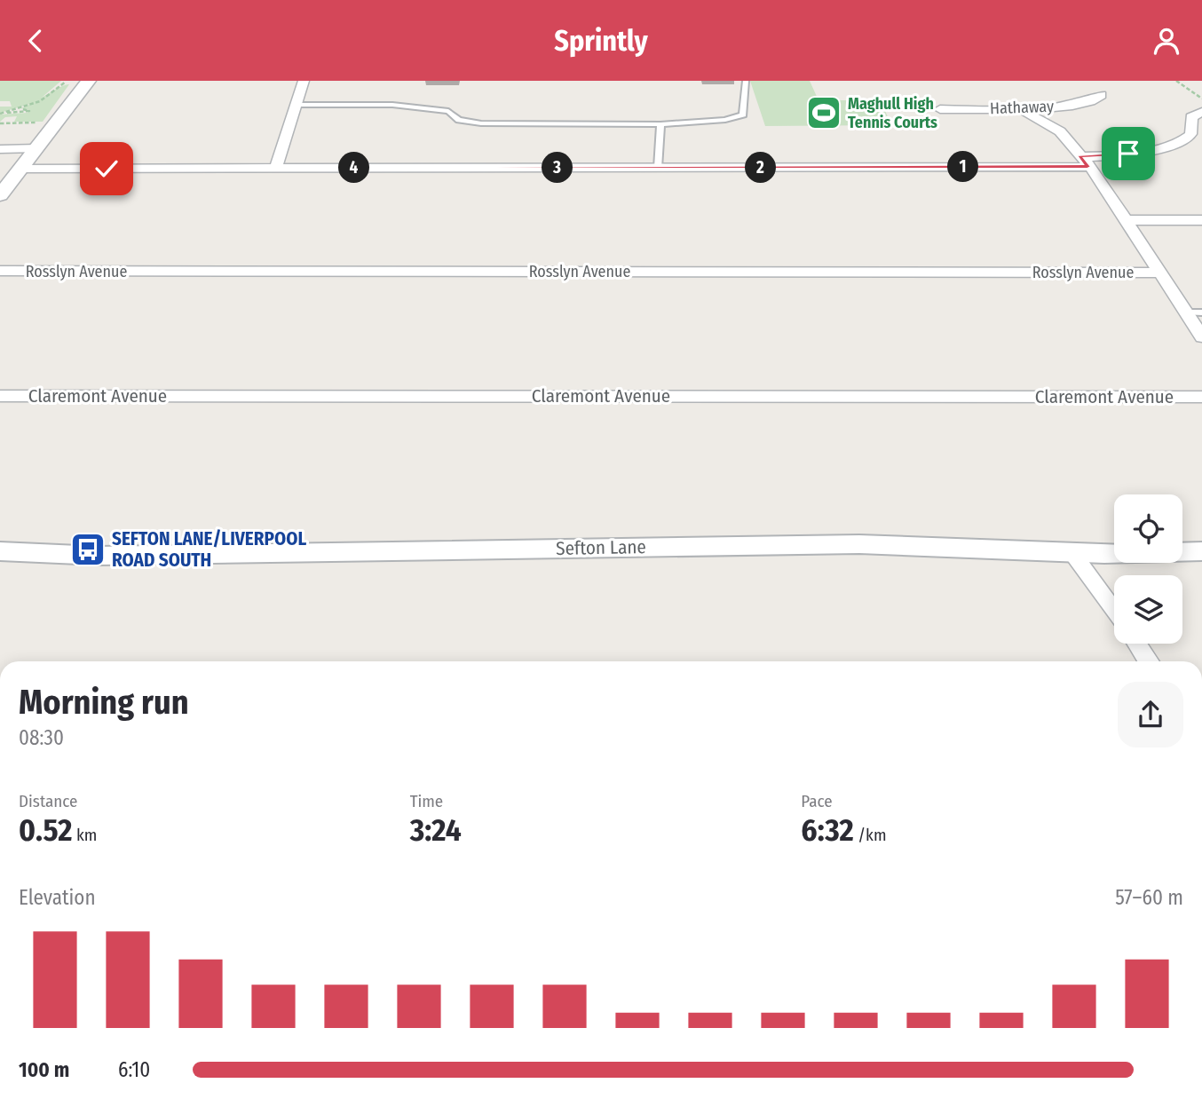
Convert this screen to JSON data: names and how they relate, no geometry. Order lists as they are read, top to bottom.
{
  "streets": {
    "main road": ["Sefton Lane"],
    "street": ["Hathaway", "Rosslyn Avenue", "Claremont Avenue"]
  },
  "places": {
    "sports": ["Maghull High Tennis Courts"],
    "bus stop": ["SEFTON LANE/LIVERPOOL ROAD SOUTH"]
  },
  "page": {
    "header": "Sprintly",
    "pins": [
      "1",
      "2",
      "3",
      "4"
    ],
    "heading": ["Morning run", "08:30"],
    "stats": [
      ["Distance", "0.52 km"],
      ["Time", "3:24"],
      ["Pace", "6:32 /km"]
    ],
    "chart": ["Elevation", "57–60 m"],
    "list": [
      {
        "name": "100 m",
        "note": "6:10"
      }
    ]
  }
}
